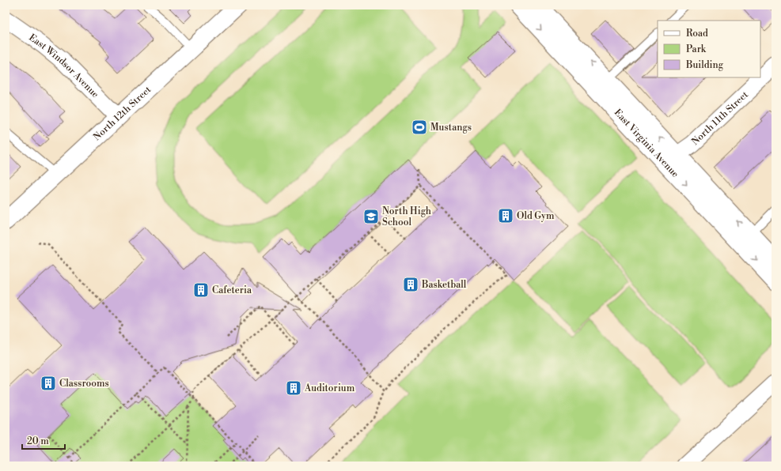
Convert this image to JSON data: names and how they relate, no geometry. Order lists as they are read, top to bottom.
{
  "streets": {
    "street": [
      "East Windsor Avenue",
      "North 12th Street",
      "North 11th Street",
      "East Virginia Avenue"
    ]
  },
  "crossings": [
    ["East Windsor Avenue", "North 12th Street"],
    ["North 11th Street", "East Virginia Avenue"]
  ],
  "places": {
    "sports": ["Mustangs"],
    "building": [
      "Old Gym",
      "Basketball",
      "Cafeteria",
      "Classrooms",
      "Auditorium"
    ],
    "school or university": ["North High School"]
  },
  "legend": ["Road", "Park", "Building"],
  "scale_bar": "20 m"
}
